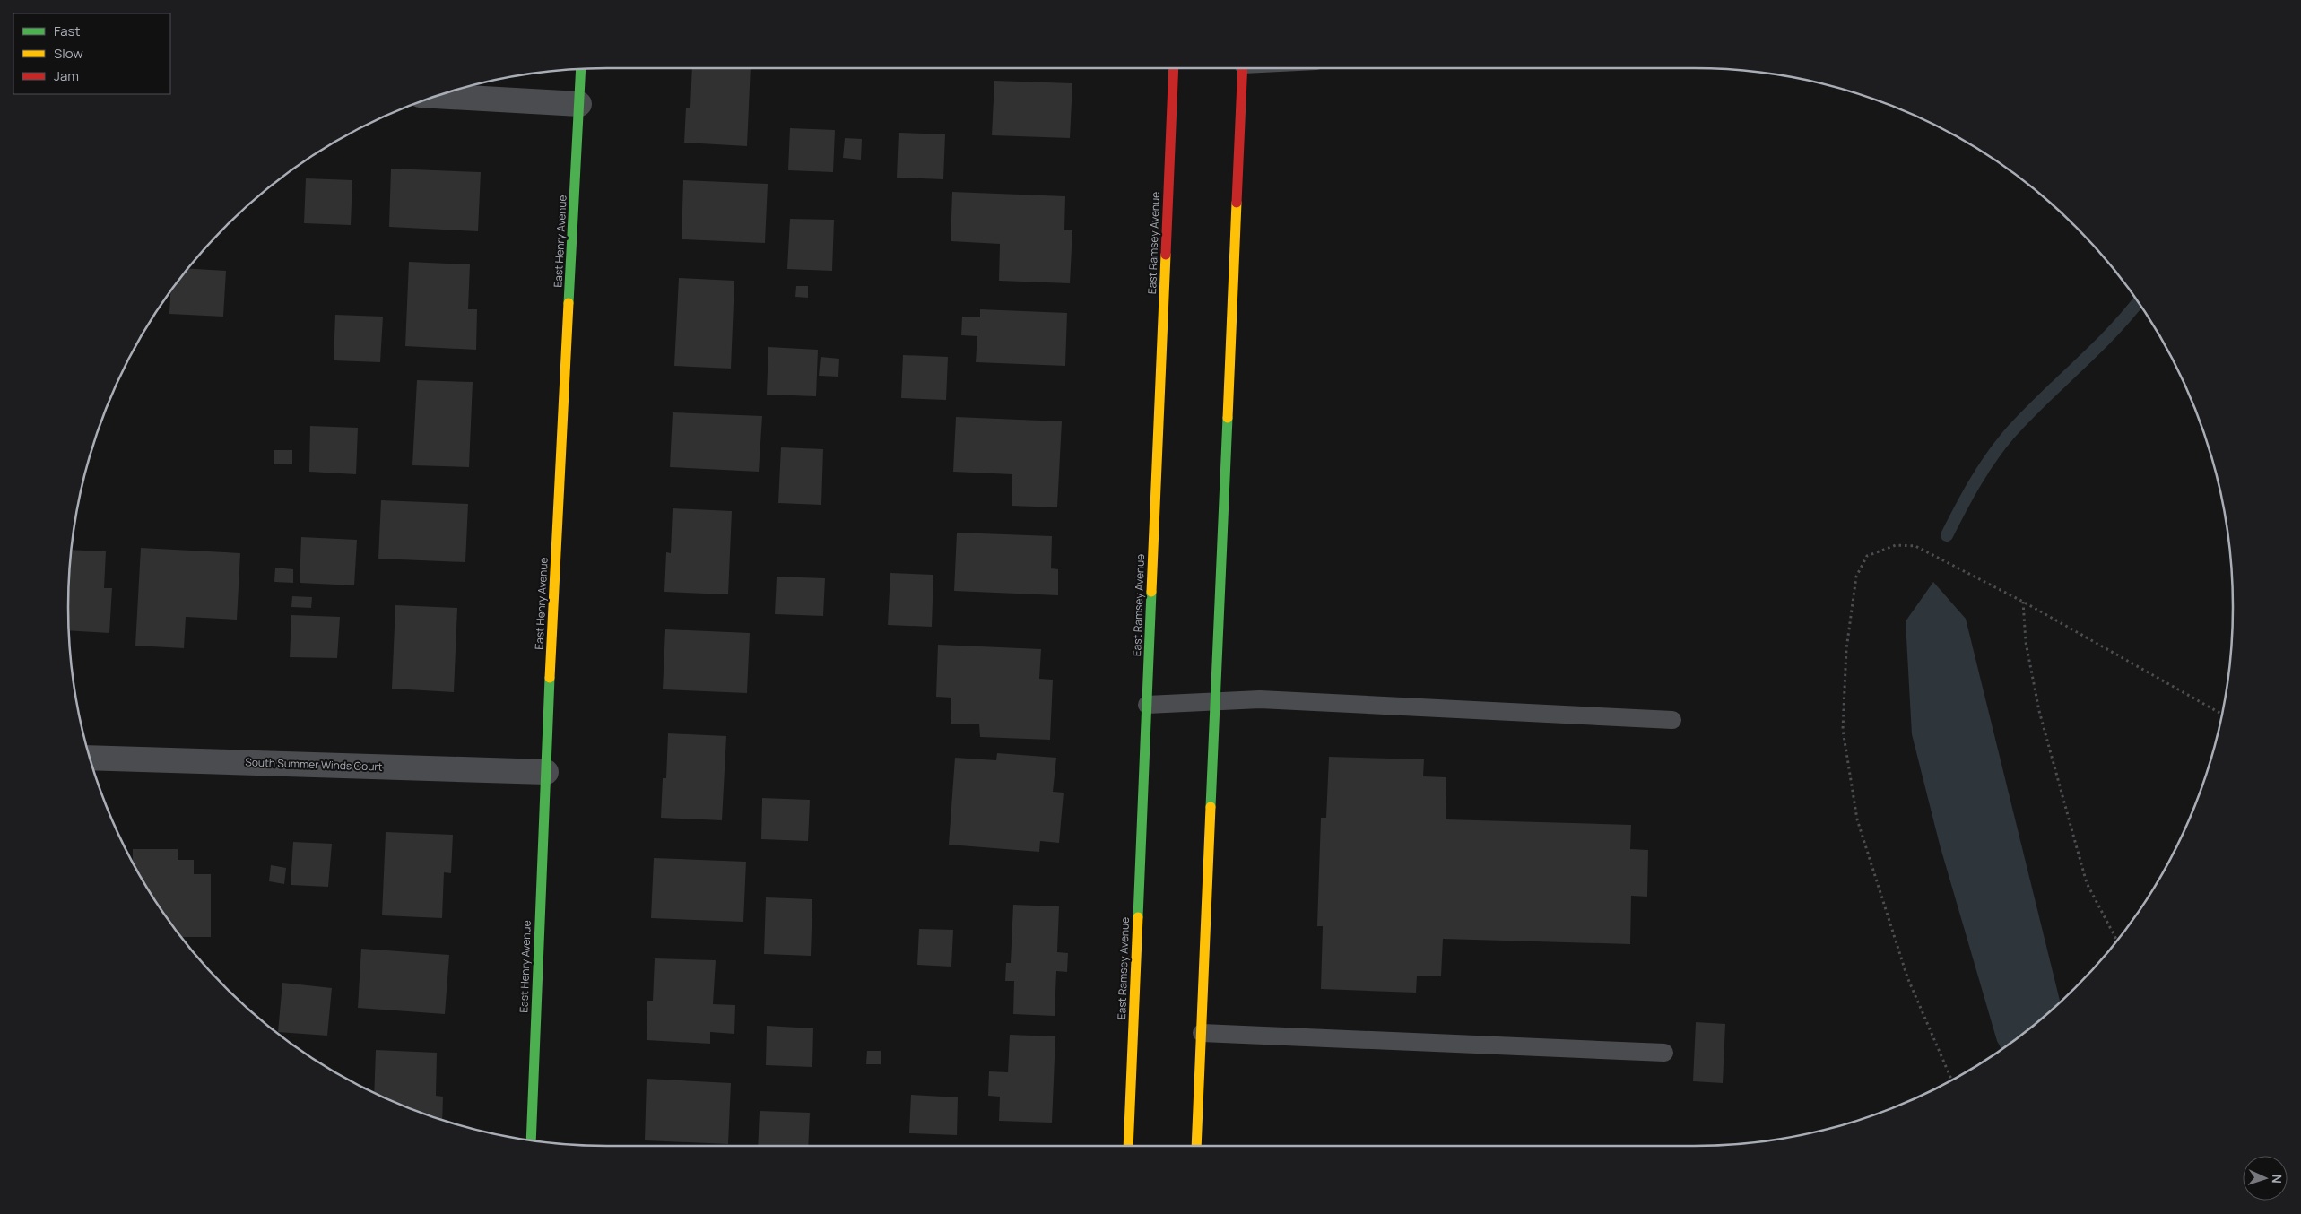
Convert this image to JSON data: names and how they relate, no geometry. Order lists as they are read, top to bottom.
{
  "streets": {
    "street": ["East Henry Avenue", "East Ramsey Avenue", "South Summer Winds Court"]
  },
  "crossings": [
    ["East Henry Avenue", "South Summer Winds Court"]
  ],
  "legend": ["Fast", "Slow", "Jam"],
  "north": "right"
}
